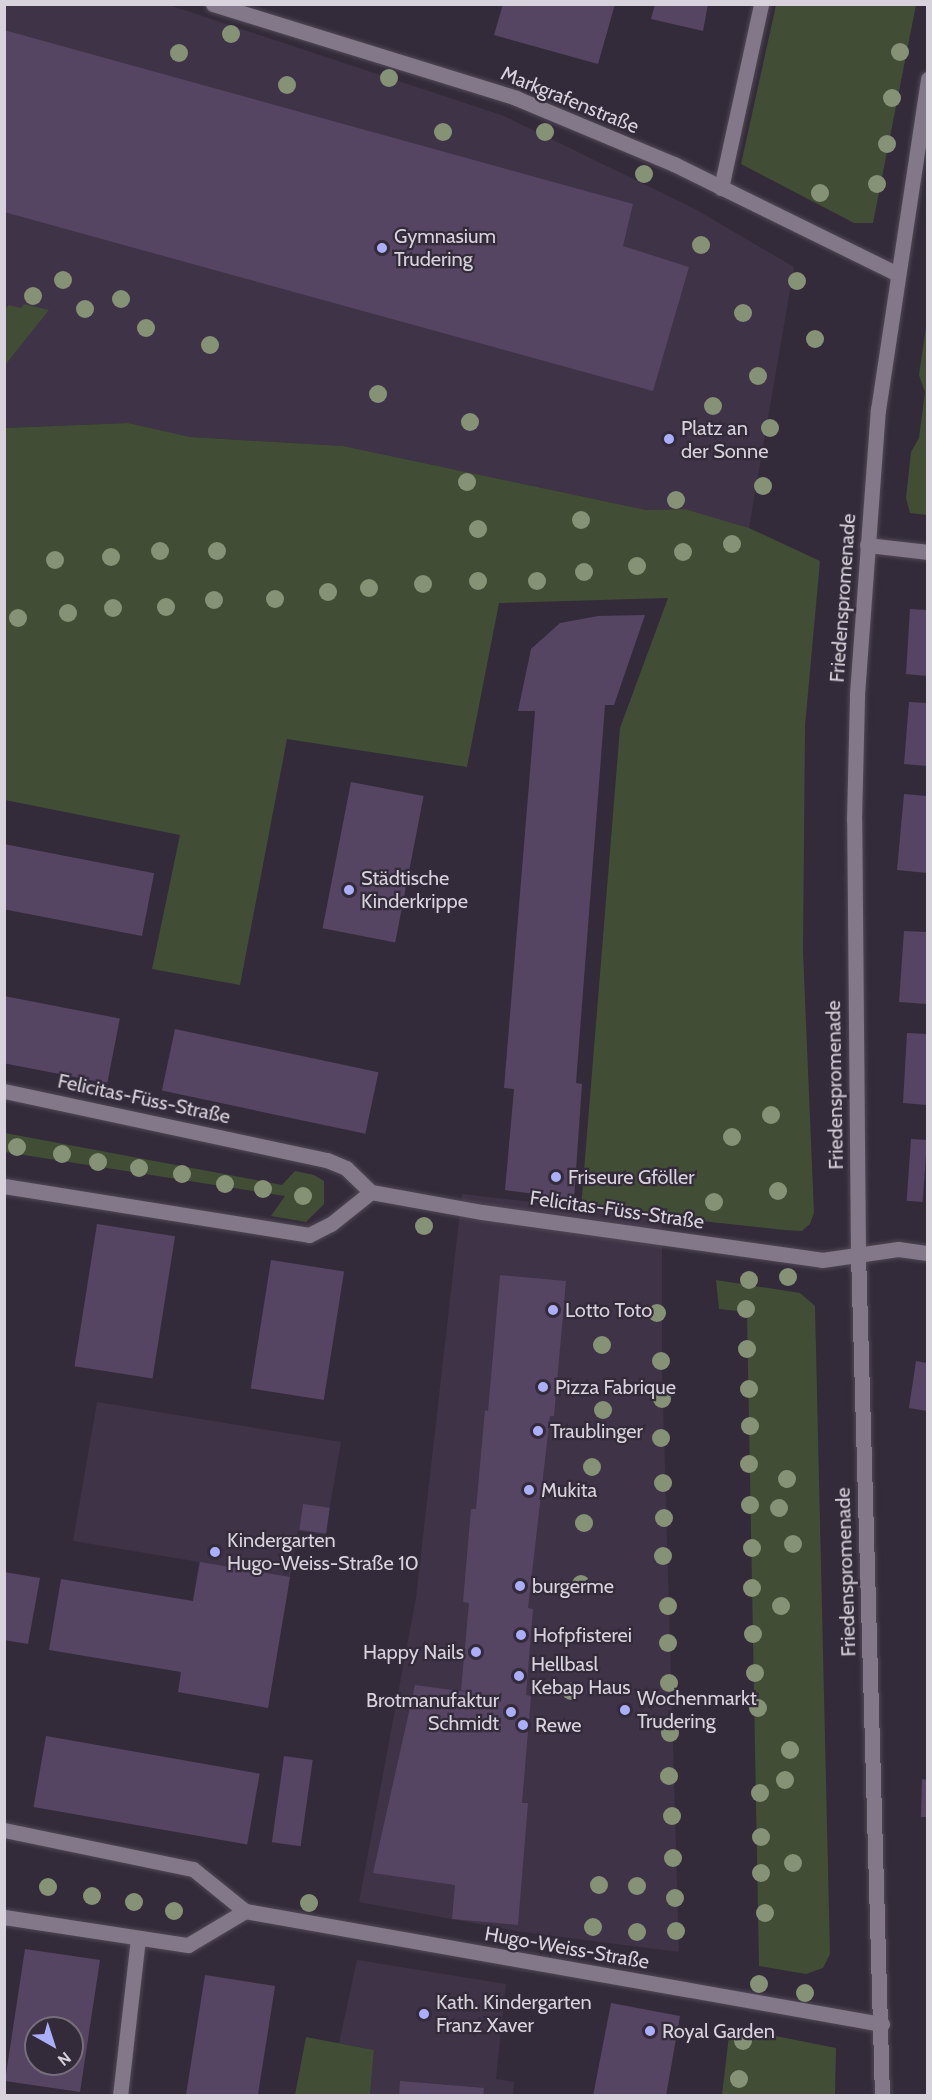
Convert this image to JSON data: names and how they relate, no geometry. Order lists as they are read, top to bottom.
{
  "streets": {
    "street": [
      "Markgrafenstraße",
      "Friedenspromenade",
      "Felicitas-Füss-Straße",
      "Hugo-Weiss-Straße"
    ]
  },
  "crossings": [
    ["Markgrafenstraße", "Friedenspromenade"],
    ["Friedenspromenade", "Felicitas-Füss-Straße"],
    ["Friedenspromenade", "Hugo-Weiss-Straße"]
  ],
  "places": [
    "Gymnasium Trudering",
    "Platz an der Sonne",
    "Städtische Kinderkrippe",
    "Friseure Gföller",
    "Lotto Toto",
    "Pizza Fabrique",
    "Traublinger",
    "Mukita",
    "Kindergarten Hugo-Weiss-Straße 10",
    "burgerme",
    "Hofpfisterei",
    "Happy Nails",
    "Hellbasl Kebap Haus",
    "Wochenmarkt Trudering",
    "Brotmanufaktur Schmidt",
    "Rewe",
    "Kath. Kindergarten Franz Xaver",
    "Royal Garden"
  ],
  "north": "bottom right"
}
